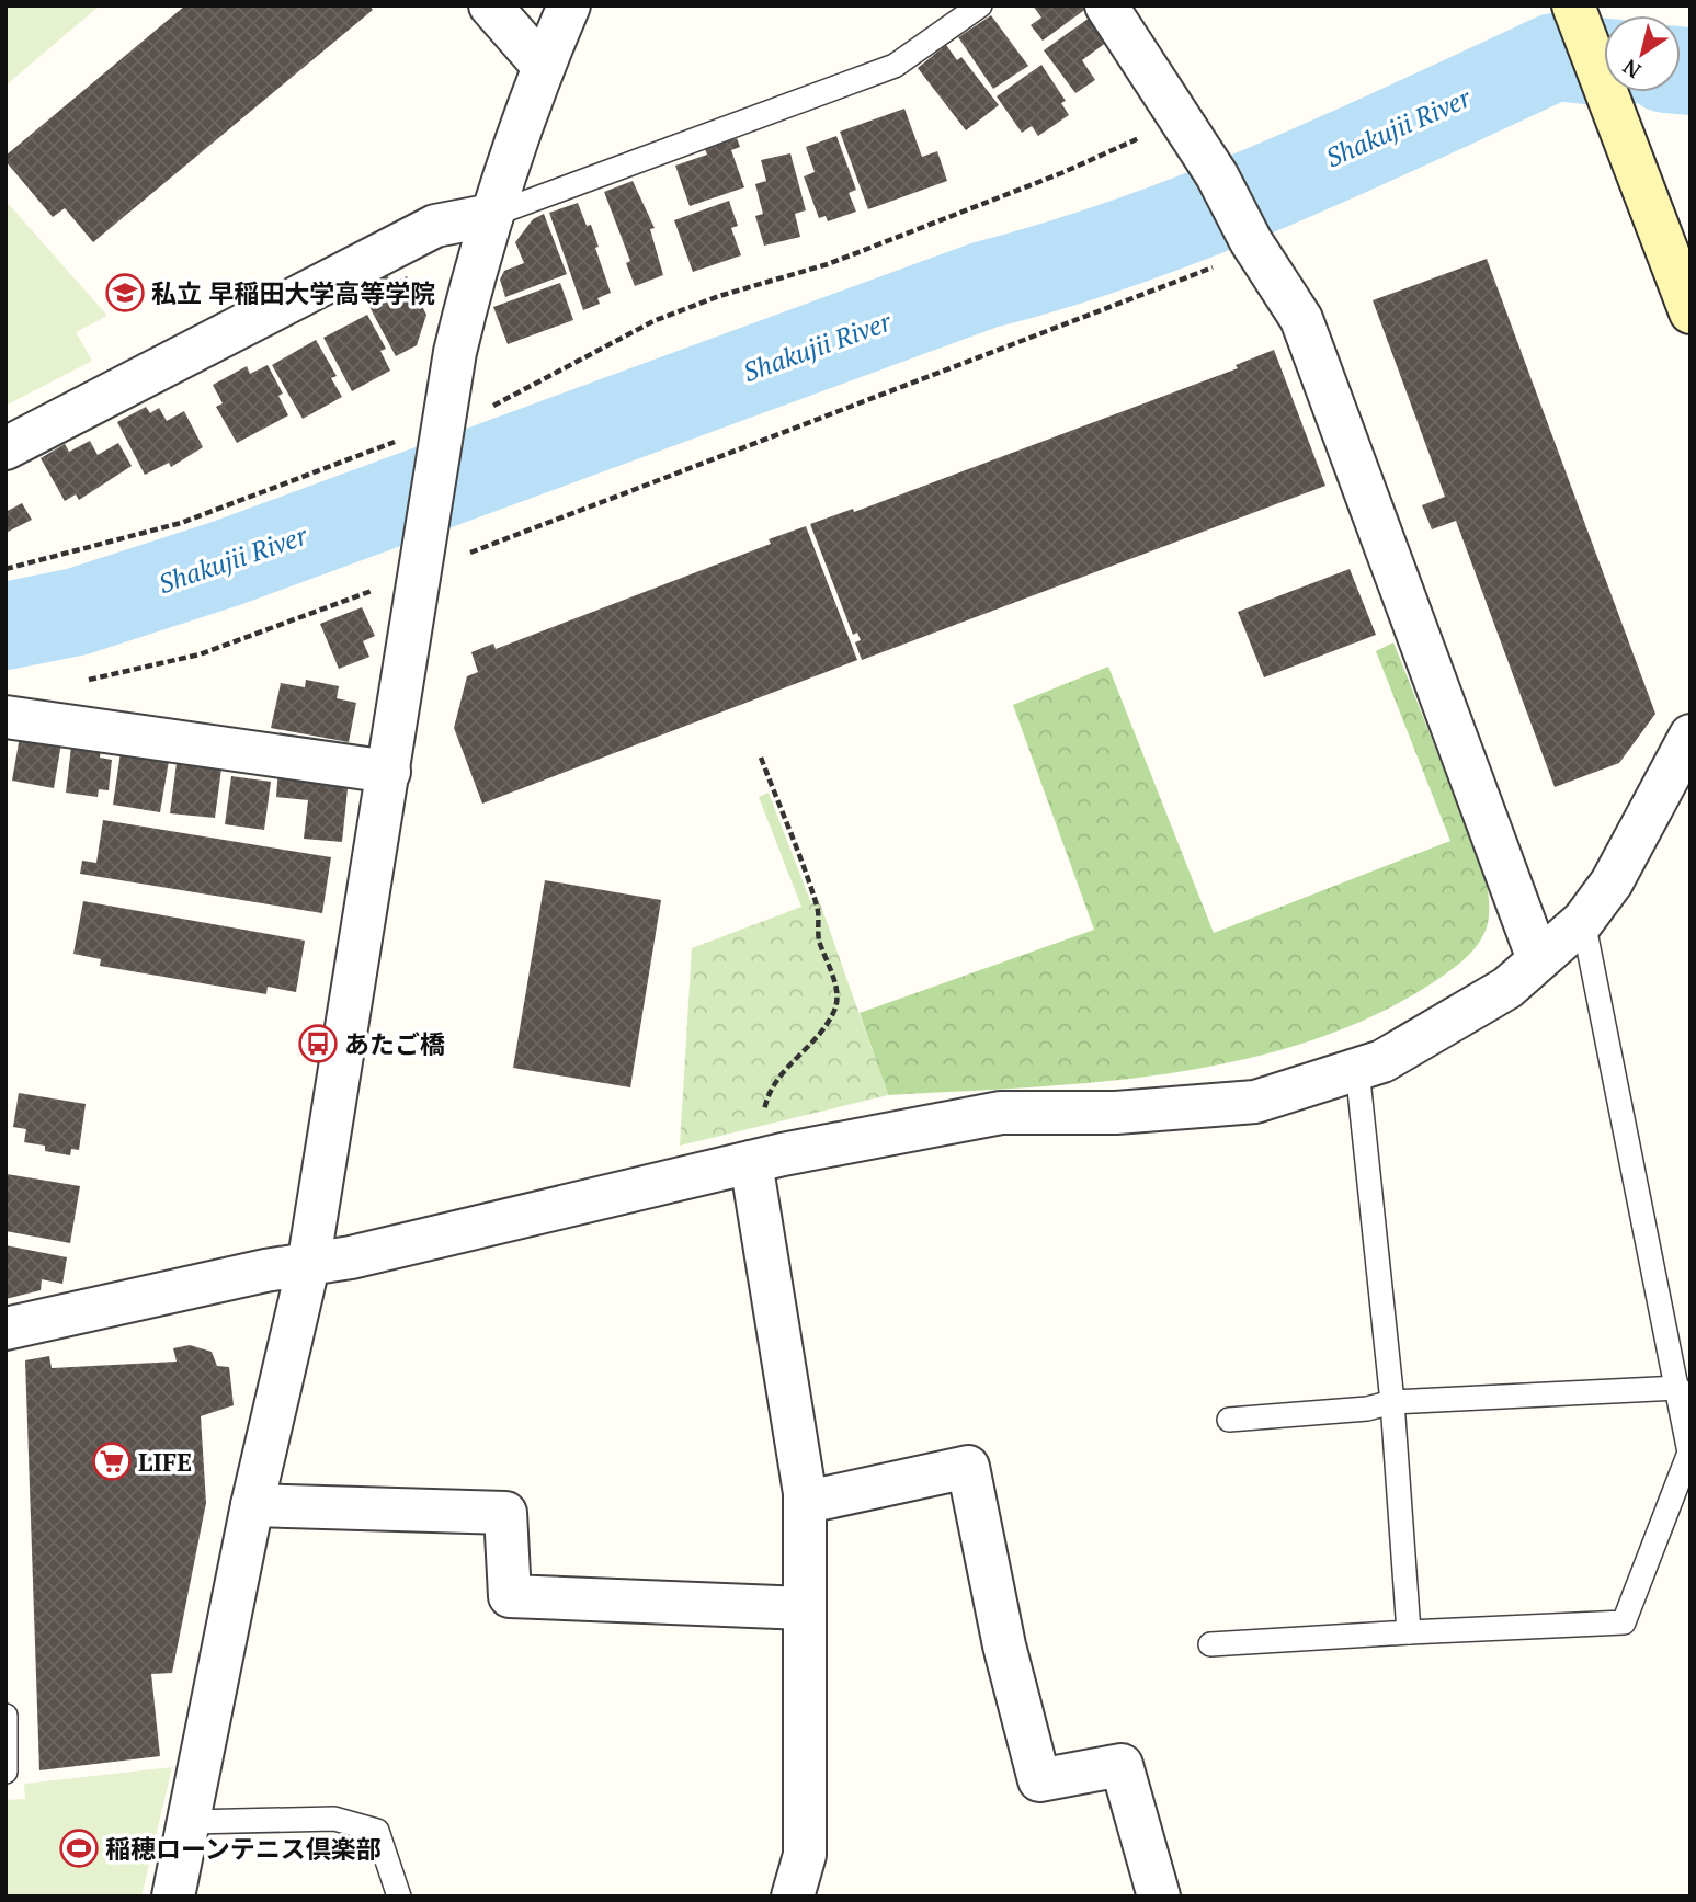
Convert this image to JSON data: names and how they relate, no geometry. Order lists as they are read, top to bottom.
{
  "water": ["Shakujii River"],
  "places": {
    "school or university": ["私立 早稲田大学高等学院"],
    "bus stop": ["あたご橋"],
    "supermarket": ["LIFE"],
    "sports": ["稲穂ローンテニス倶楽部"]
  },
  "north": "bottom left"
}
